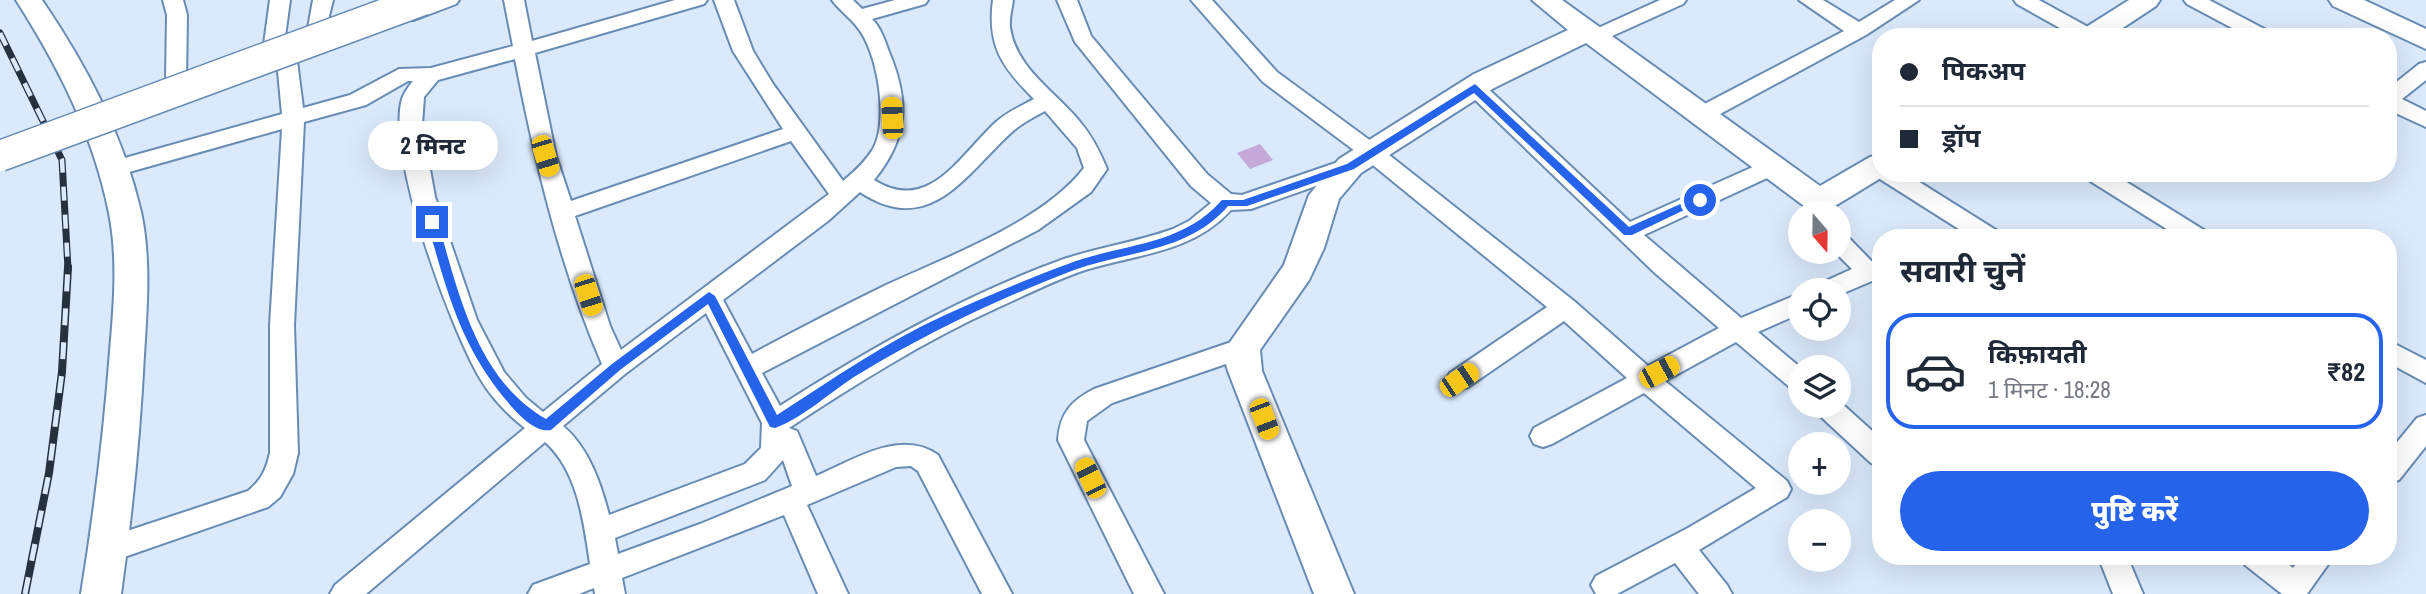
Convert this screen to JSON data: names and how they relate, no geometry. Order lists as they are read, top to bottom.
{
  "north": "bottom",
  "page": {
    "banner": ["पिकअप", "ड्रॉप"],
    "bubble": "2 मिनट",
    "map_buttons": ["+", "−"],
    "heading": "सवारी चुनें",
    "list": [
      {
        "name": "किफ़ायती",
        "note": "1 मिनट · 18:28",
        "value": "₹82"
      }
    ],
    "buttons": "पुष्टि करें"
  }
}
